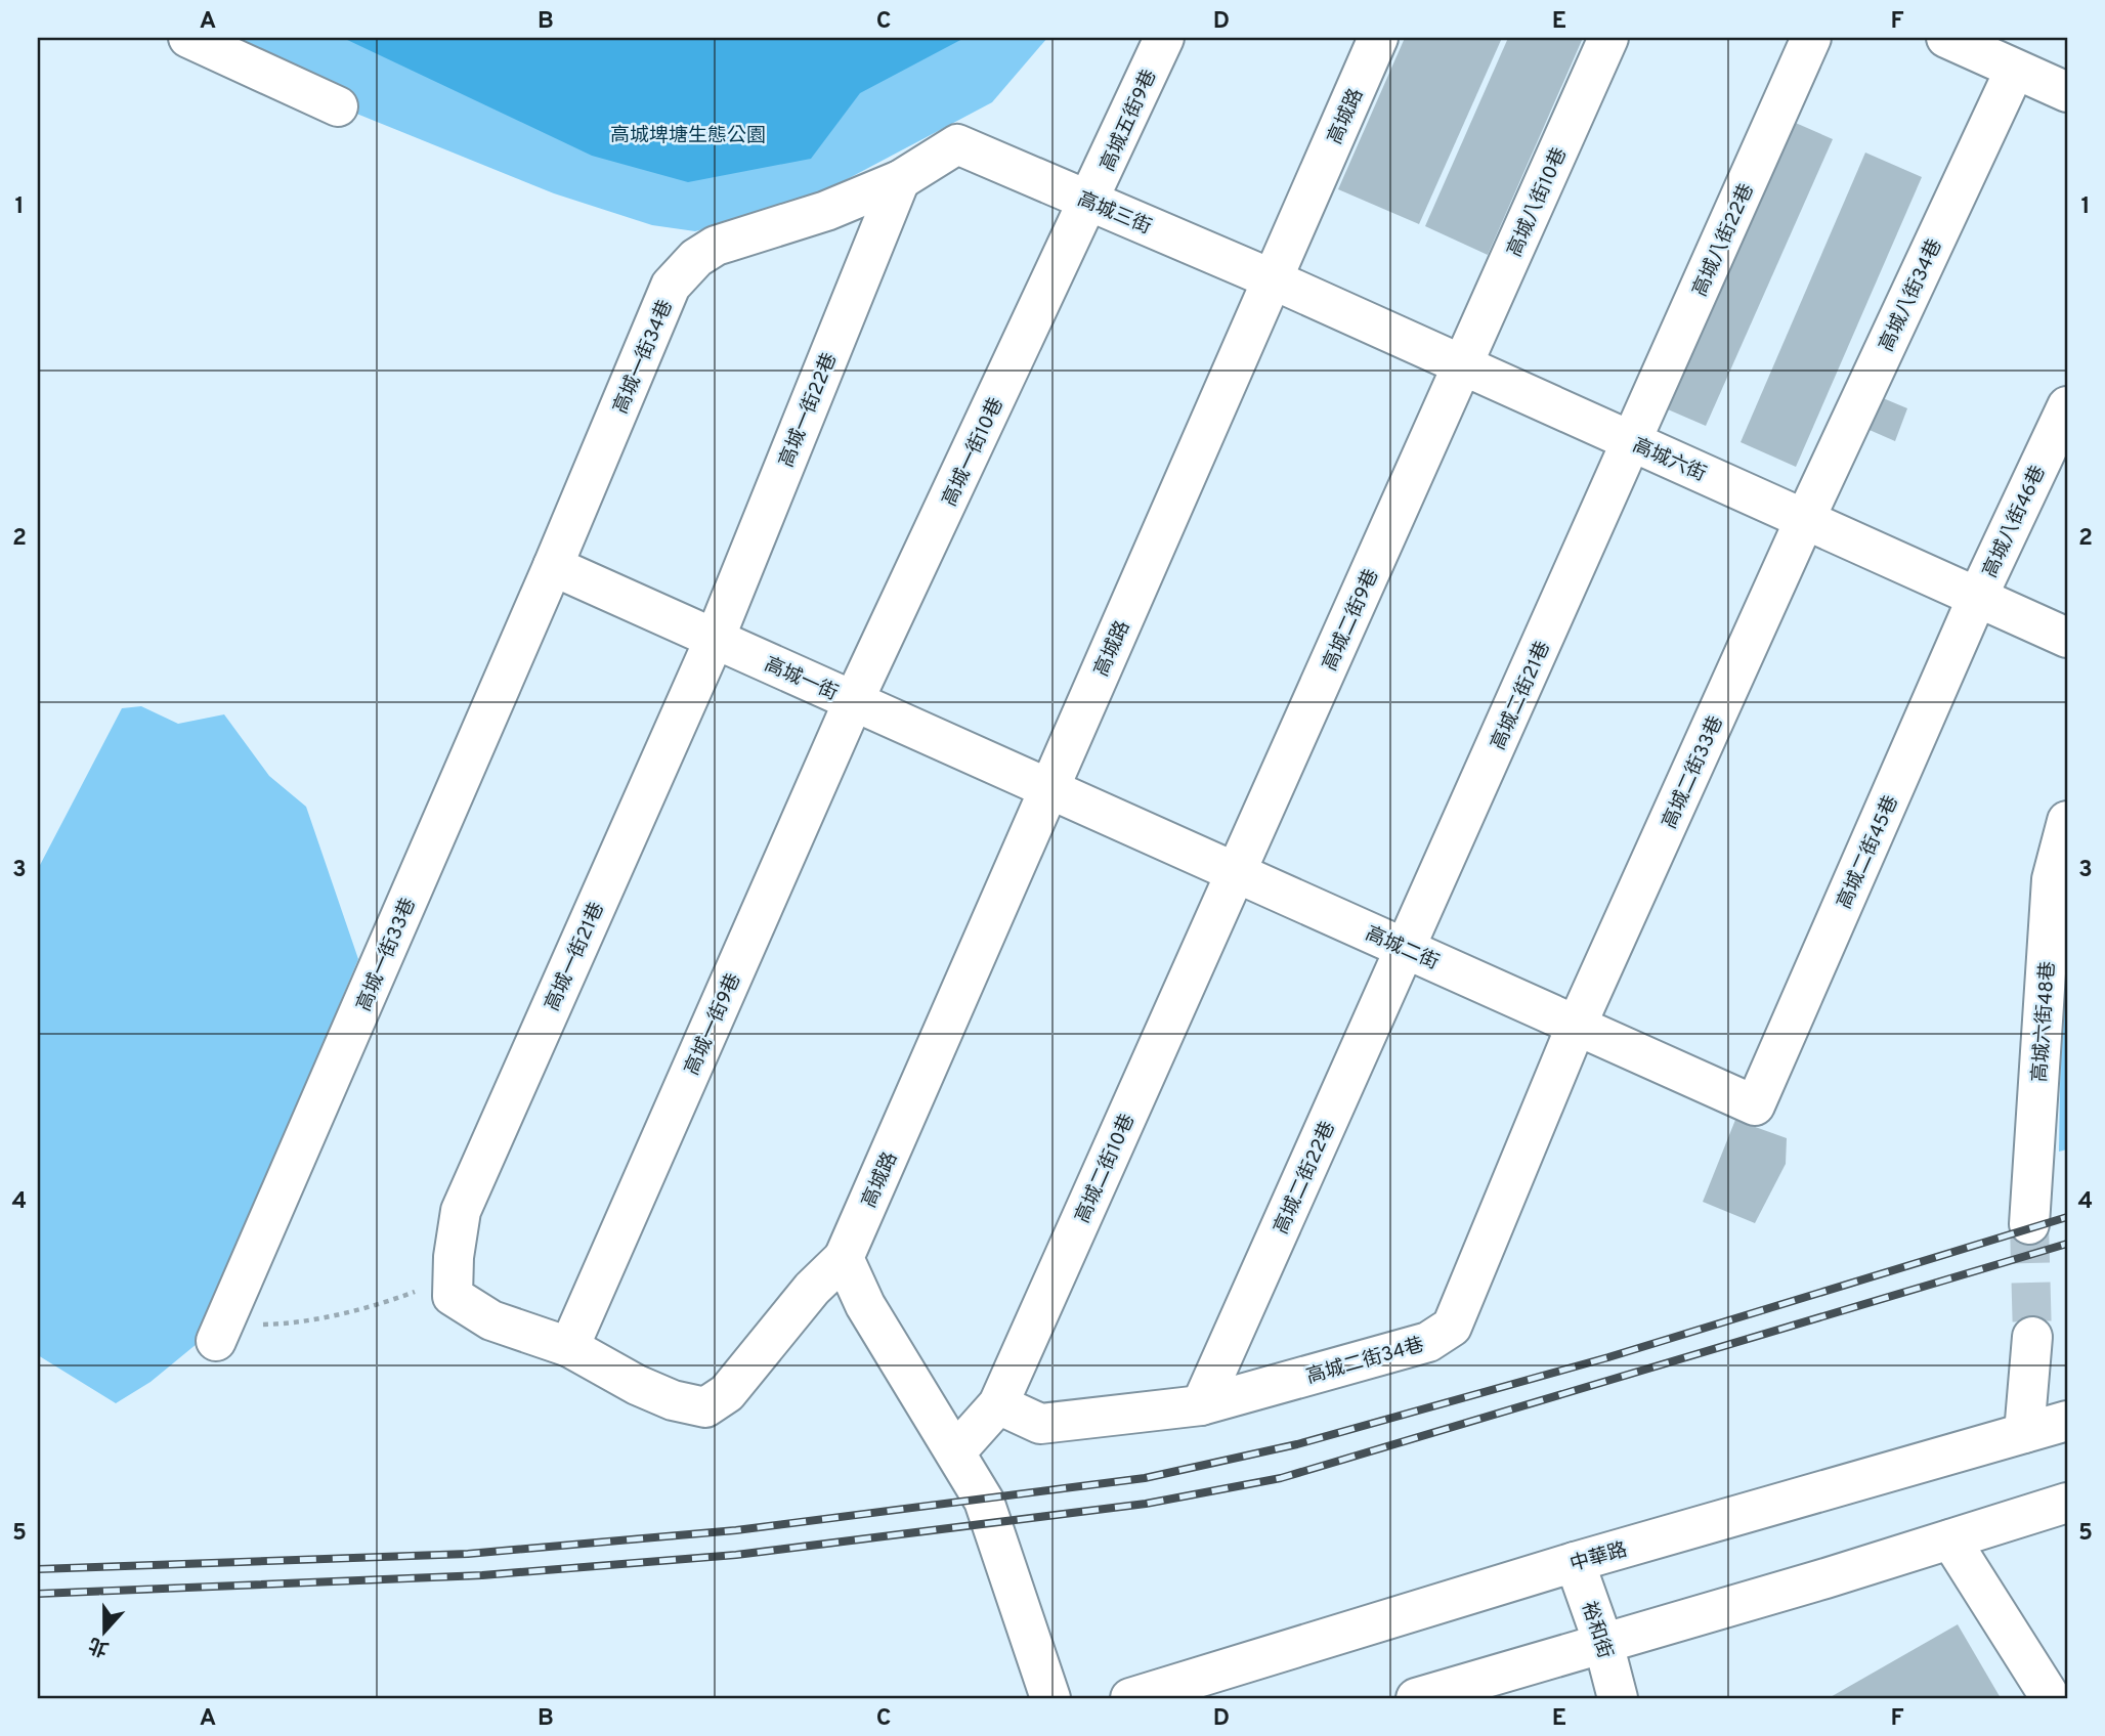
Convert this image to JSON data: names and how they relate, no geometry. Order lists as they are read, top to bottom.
{
  "streets": {
    "street": [
      "高城路",
      "高城五街9巷",
      "高城八街10巷",
      "高城三街",
      "高城八街22巷",
      "高城八街34巷",
      "高城一街34巷",
      "高城一街22巷",
      "高城一街10巷",
      "高城六街",
      "高城八街46巷",
      "高城二街9巷",
      "高城一街",
      "高城二街21巷",
      "高城二街33巷",
      "高城二街45巷",
      "高城二街",
      "高城一街33巷",
      "高城一街21巷",
      "高城六街48巷",
      "高城一街9巷",
      "高城二街10巷",
      "高城二街22巷",
      "高城二街34巷",
      "中華路",
      "裕和街"
    ]
  },
  "crossings": [
    ["高城路", "高城三街"],
    ["高城路", "高城六街"],
    ["高城路", "高城一街"],
    ["高城路", "高城二街"],
    ["高城路", "高城一街9巷"],
    ["高城五街9巷", "高城三街"],
    ["高城五街9巷", "高城一街10巷"],
    ["高城八街10巷", "高城六街"],
    ["高城八街10巷", "高城二街9巷"],
    ["高城三街", "高城一街34巷"],
    ["高城三街", "高城一街10巷"],
    ["高城三街", "高城六街"],
    ["高城八街22巷", "高城六街"],
    ["高城八街22巷", "高城二街21巷"],
    ["高城八街34巷", "高城六街"],
    ["高城八街34巷", "高城二街33巷"],
    ["高城一街34巷", "高城一街22巷"],
    ["高城一街34巷", "高城一街"],
    ["高城一街34巷", "高城一街33巷"],
    ["高城一街22巷", "高城一街"],
    ["高城一街22巷", "高城一街21巷"],
    ["高城一街10巷", "高城一街"],
    ["高城一街10巷", "高城一街9巷"],
    ["高城六街", "高城八街46巷"],
    ["高城六街", "高城二街9巷"],
    ["高城六街", "高城二街21巷"],
    ["高城六街", "高城二街33巷"],
    ["高城六街", "高城二街45巷"],
    ["高城八街46巷", "高城二街45巷"],
    ["高城二街9巷", "高城二街"],
    ["高城二街9巷", "高城二街10巷"],
    ["高城一街", "高城二街"],
    ["高城一街", "高城一街33巷"],
    ["高城一街", "高城一街21巷"],
    ["高城一街", "高城一街9巷"],
    ["高城二街21巷", "高城二街"],
    ["高城二街21巷", "高城二街22巷"],
    ["高城二街33巷", "高城二街"],
    ["高城二街33巷", "高城二街34巷"],
    ["高城二街45巷", "高城二街"],
    ["高城二街", "高城二街10巷"],
    ["高城二街", "高城二街22巷"],
    ["高城二街", "高城二街34巷"],
    ["高城二街10巷", "高城二街34巷"],
    ["高城二街22巷", "高城二街34巷"],
    ["中華路", "裕和街"]
  ],
  "parks": ["高城埤塘生態公園"],
  "north": "bottom",
  "grid": {
    "columns": [
      "A",
      "B",
      "C",
      "D",
      "E",
      "F"
    ],
    "rows": [
      "1",
      "2",
      "3",
      "4",
      "5"
    ]
  }
}
